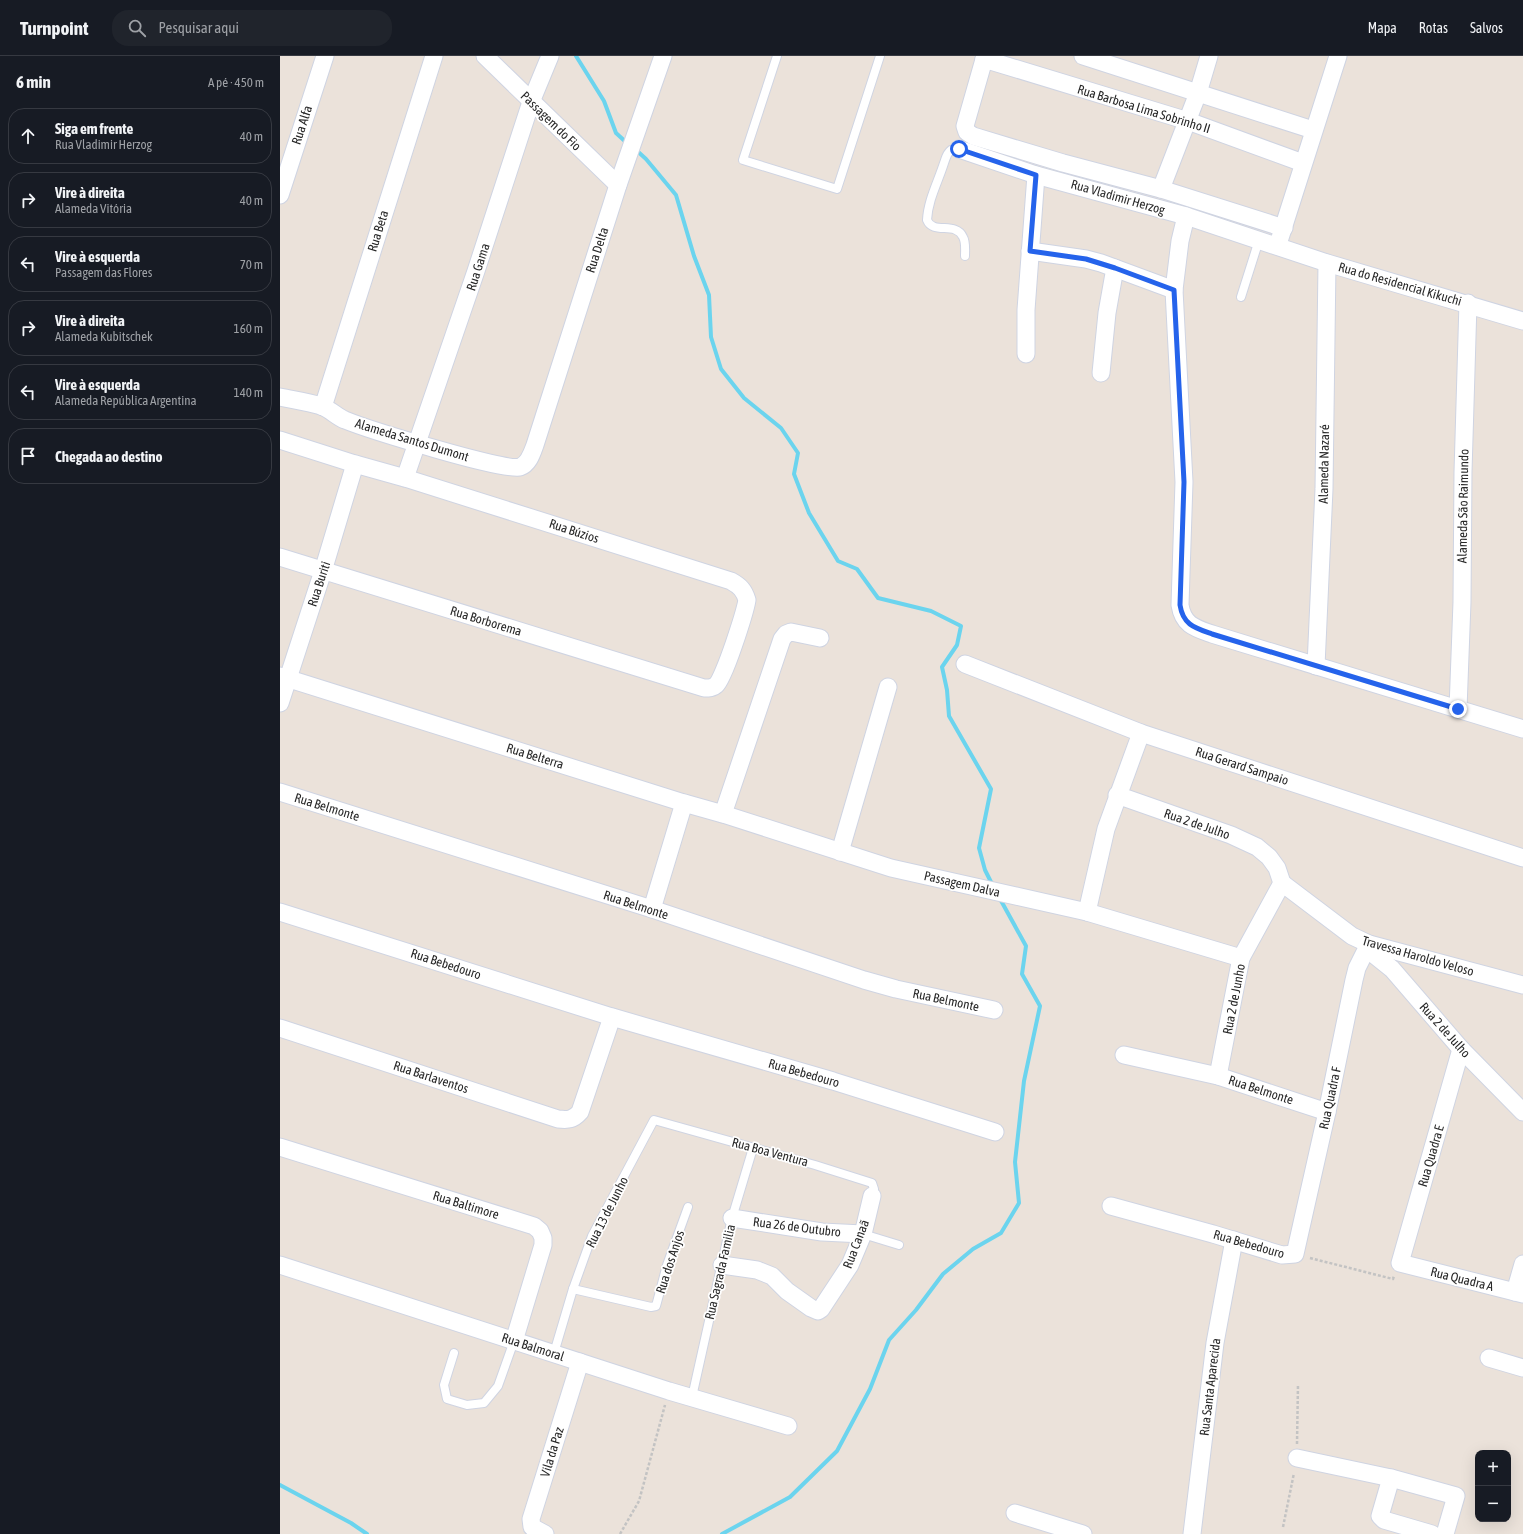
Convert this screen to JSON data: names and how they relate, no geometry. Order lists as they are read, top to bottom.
{
  "streets": {
    "street": [
      "Rua Barbosa Lima Sobrinho II",
      "Passagem do Fio",
      "Rua Alfa",
      "Rua Vladimir Herzog",
      "Rua Beta",
      "Rua Delta",
      "Rua Gama",
      "Rua do Residencial Kikuchi",
      "Alameda Santos Dumont",
      "Alameda Nazaré",
      "Alameda São Raimundo",
      "Rua Búzios",
      "Rua Buriti",
      "Rua Borborema",
      "Rua Belterra",
      "Rua Gerard Sampaio",
      "Rua Belmonte",
      "Rua 2 de Julho",
      "Passagem Dalva",
      "Travessa Haroldo Veloso",
      "Rua Bebedouro",
      "Rua 2 de Junho",
      "Rua Barlaventos",
      "Rua Quadra F",
      "Rua Quadra E",
      "Rua Baltimore",
      "Rua 26 de Outubro",
      "Rua Canaã",
      "Rua Quadra A",
      "Rua Balmoral",
      "Rua Santa Aparecida",
      "Vila da Paz"
    ],
    "lane": [
      "Rua Boa Ventura",
      "Rua 13 de Junho",
      "Rua dos Anjos",
      "Rua Sagrada Familia"
    ]
  },
  "crossings": [
    ["Passagem do Fio", "Rua Delta"],
    ["Passagem do Fio", "Rua Gama"],
    ["Rua Vladimir Herzog", "Rua do Residencial Kikuchi"],
    ["Rua Beta", "Alameda Santos Dumont"],
    ["Rua Delta", "Alameda Santos Dumont"],
    ["Rua Gama", "Alameda Santos Dumont"],
    ["Rua Gama", "Rua Búzios"],
    ["Rua do Residencial Kikuchi", "Alameda Nazaré"],
    ["Rua do Residencial Kikuchi", "Alameda São Raimundo"],
    ["Rua Búzios", "Rua Buriti"],
    ["Rua Búzios", "Rua Borborema"],
    ["Rua Buriti", "Rua Borborema"],
    ["Rua Buriti", "Rua Belterra"],
    ["Rua Belterra", "Passagem Dalva"],
    ["Rua Belmonte", "Rua 2 de Junho"],
    ["Rua Belmonte", "Rua Quadra F"],
    ["Rua 2 de Julho", "Travessa Haroldo Veloso"],
    ["Rua 2 de Julho", "Rua 2 de Junho"],
    ["Rua 2 de Julho", "Rua Quadra F"],
    ["Rua 2 de Julho", "Rua Quadra E"],
    ["Passagem Dalva", "Rua 2 de Junho"],
    ["Travessa Haroldo Veloso", "Rua 2 de Junho"],
    ["Travessa Haroldo Veloso", "Rua Quadra F"],
    ["Rua Bebedouro", "Rua Barlaventos"],
    ["Rua Bebedouro", "Rua Quadra F"],
    ["Rua Bebedouro", "Rua Quadra E"],
    ["Rua Bebedouro", "Rua Quadra A"],
    ["Rua Bebedouro", "Rua Santa Aparecida"],
    ["Rua Boa Ventura", "Rua 13 de Junho"],
    ["Rua Boa Ventura", "Rua Canaã"],
    ["Rua Boa Ventura", "Rua Sagrada Familia"],
    ["Rua Quadra E", "Rua Quadra A"],
    ["Rua Baltimore", "Rua Balmoral"],
    ["Rua 13 de Junho", "Rua dos Anjos"],
    ["Rua 13 de Junho", "Rua Balmoral"],
    ["Rua 26 de Outubro", "Rua Canaã"],
    ["Rua 26 de Outubro", "Rua Sagrada Familia"],
    ["Rua Canaã", "Rua Sagrada Familia"],
    ["Rua Sagrada Familia", "Rua Balmoral"],
    ["Rua Balmoral", "Vila da Paz"]
  ],
  "page": {
    "header": "Turnpoint",
    "search": "Pesquisar aqui",
    "nav": ["Mapa", "Rotas", "Salvos"],
    "heading": ["6 min", "A pé · 450 m"],
    "list": [
      ["Siga em frente", "Rua Vladimir Herzog", "40 m"],
      ["Vire à direita", "Alameda Vitória", "40 m"],
      ["Vire à esquerda", "Passagem das Flores", "70 m"],
      ["Vire à direita", "Alameda Kubitschek", "160 m"],
      ["Vire à esquerda", "Alameda República Argentina", "140 m"],
      "Chegada ao destino"
    ],
    "map_buttons": ["+", "−"]
  }
}
